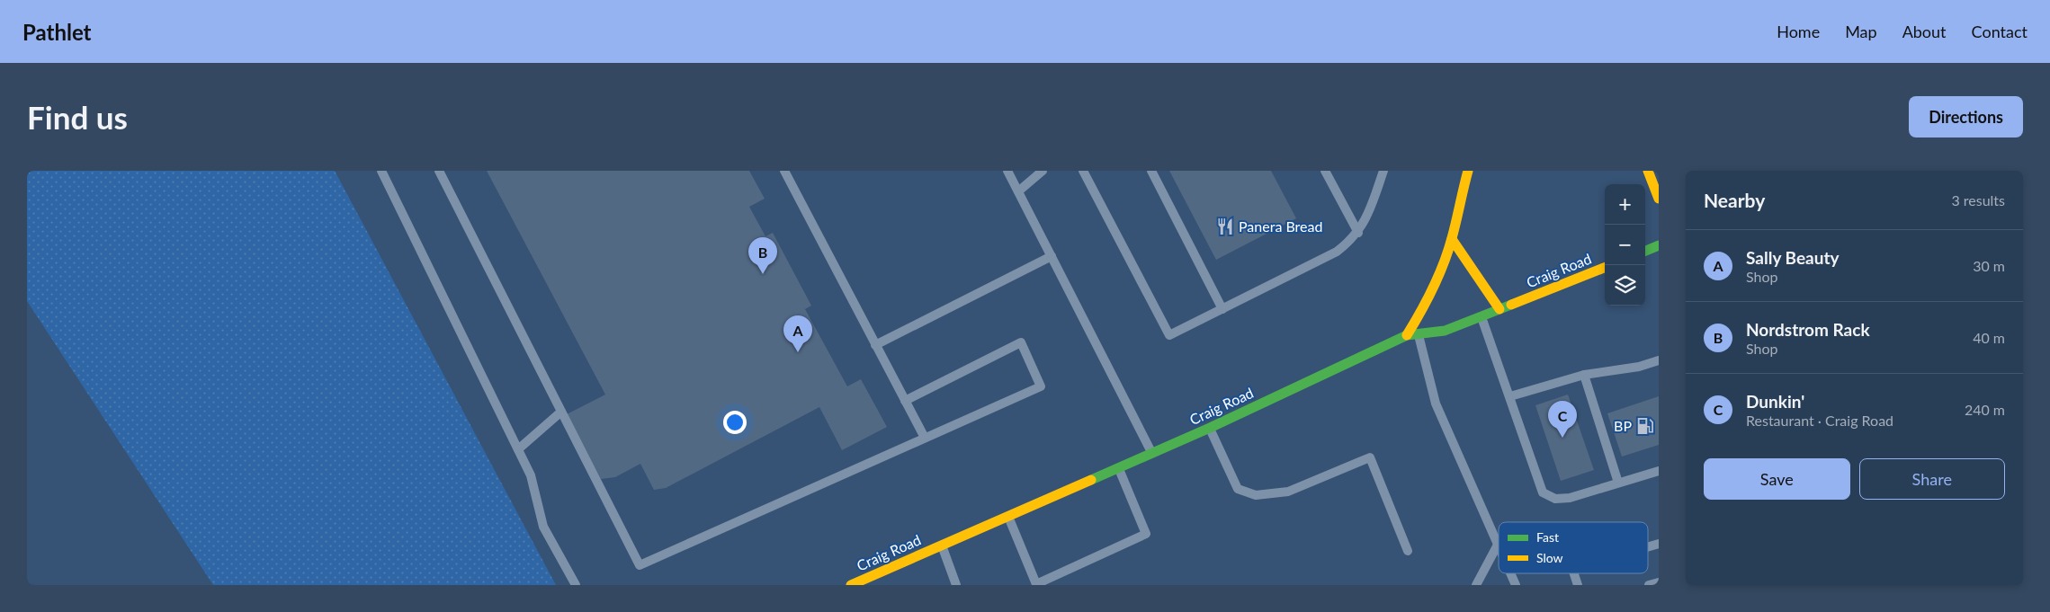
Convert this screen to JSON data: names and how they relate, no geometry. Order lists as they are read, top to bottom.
{
  "streets": {
    "main road": ["Craig Road"]
  },
  "places": {
    "restaurant": ["Panera Bread"],
    "fuel station": ["BP"]
  },
  "legend": ["Fast", "Slow"],
  "page": {
    "header": "Pathlet",
    "nav": [
      "Home",
      "Map",
      "About",
      "Contact"
    ],
    "buttons": [
      "Directions",
      ["Save", "Share"]
    ],
    "title": "Find us",
    "heading": ["Nearby", "3 results"],
    "map_buttons": ["+", "−"],
    "list": [
      {
        "mark": "A",
        "name": "Sally Beauty",
        "note": "Shop",
        "value": "30 m"
      },
      {
        "mark": "B",
        "name": "Nordstrom Rack",
        "note": "Shop",
        "value": "40 m"
      },
      {
        "mark": "C",
        "name": "Dunkin'",
        "note": "Restaurant · Craig Road",
        "value": "240 m"
      }
    ],
    "pins": ["B", "A", "C"]
  }
}
